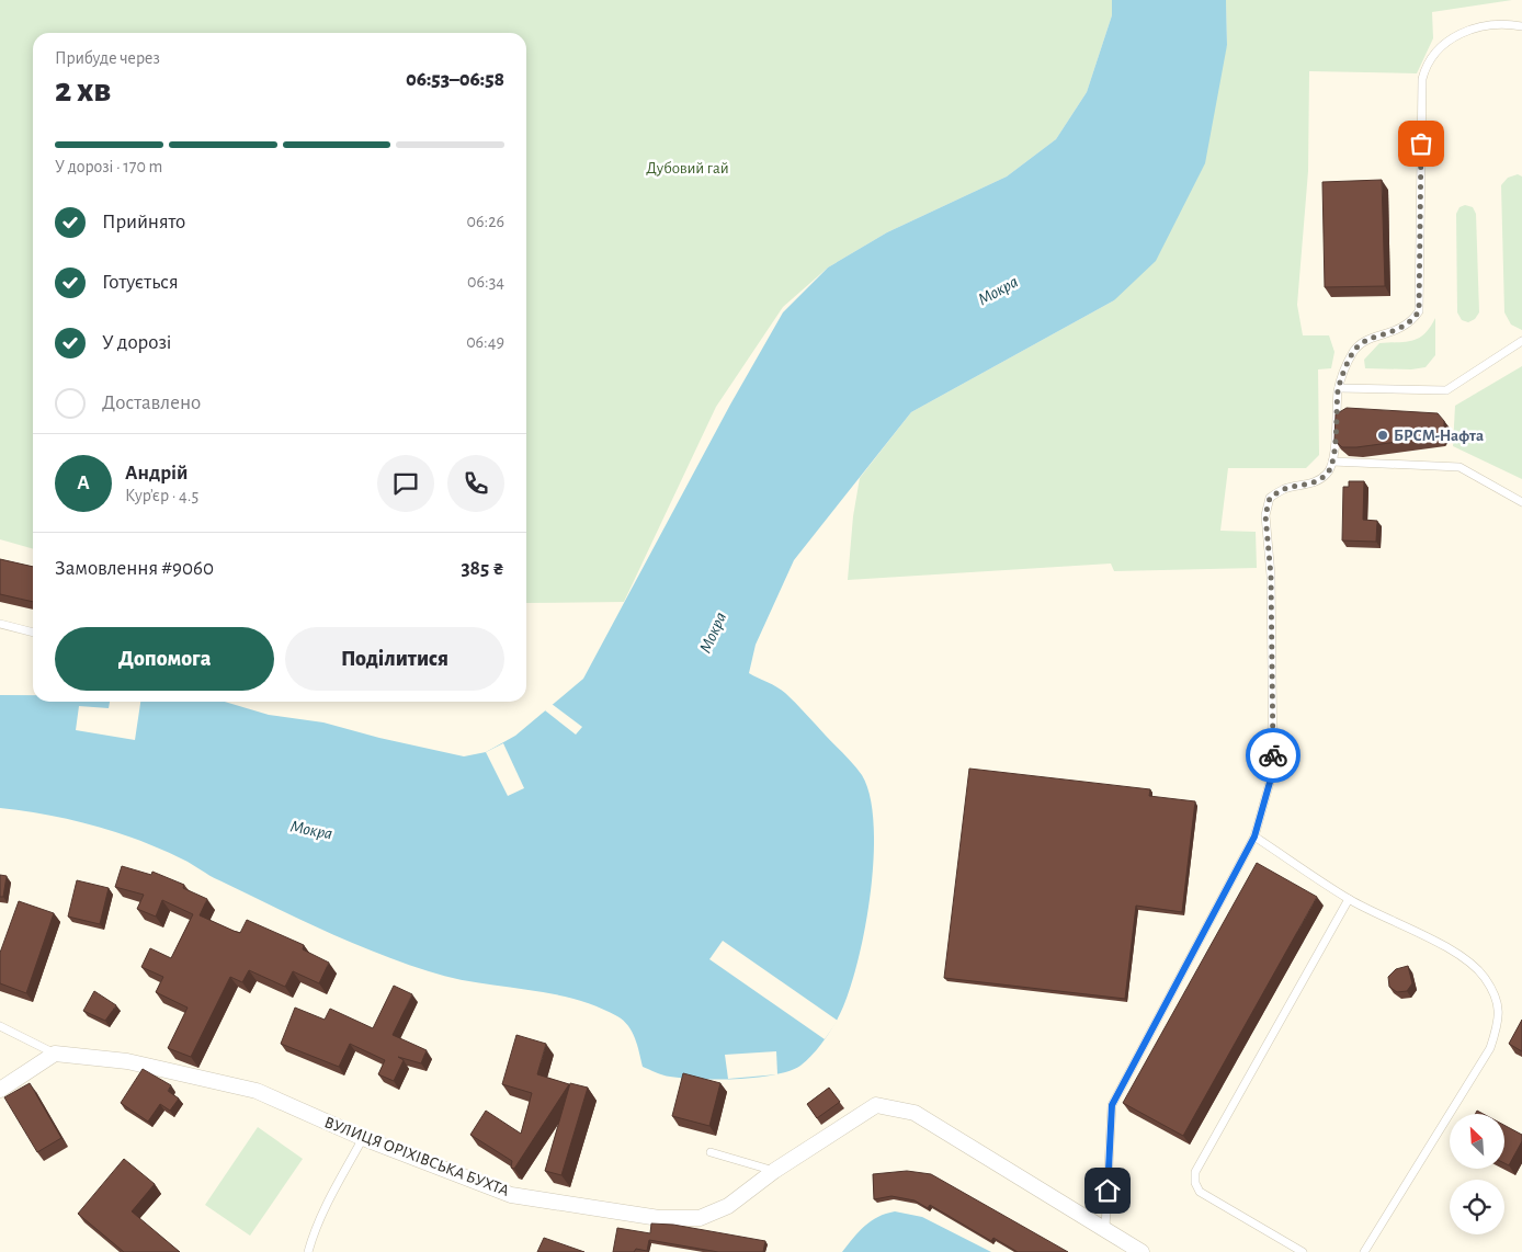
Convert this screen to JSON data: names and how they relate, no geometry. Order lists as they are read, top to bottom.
{
  "streets": {
    "street": ["ВУЛИЦЯ ОРІХІВСЬКА БУХТА"]
  },
  "water": ["Мокра"],
  "parks": ["Дубовий гай"],
  "places": ["БРСМ-Нафта"],
  "north": "top left",
  "page": {
    "heading": ["2 хв", "Прибуде через", "06:53–06:58"],
    "panel": [
      "Андрій",
      "Кур’єр · 4.5",
      "Замовлення #9060",
      "385 ₴"
    ],
    "bar": "У дорозі · 170 m",
    "list": [
      ["Прийнято", "06:26"],
      ["Готується", "06:34"],
      ["У дорозі", "06:49"],
      "Доставлено"
    ],
    "round": "А",
    "buttons": ["Допомога", "Поділитися"]
  }
}
